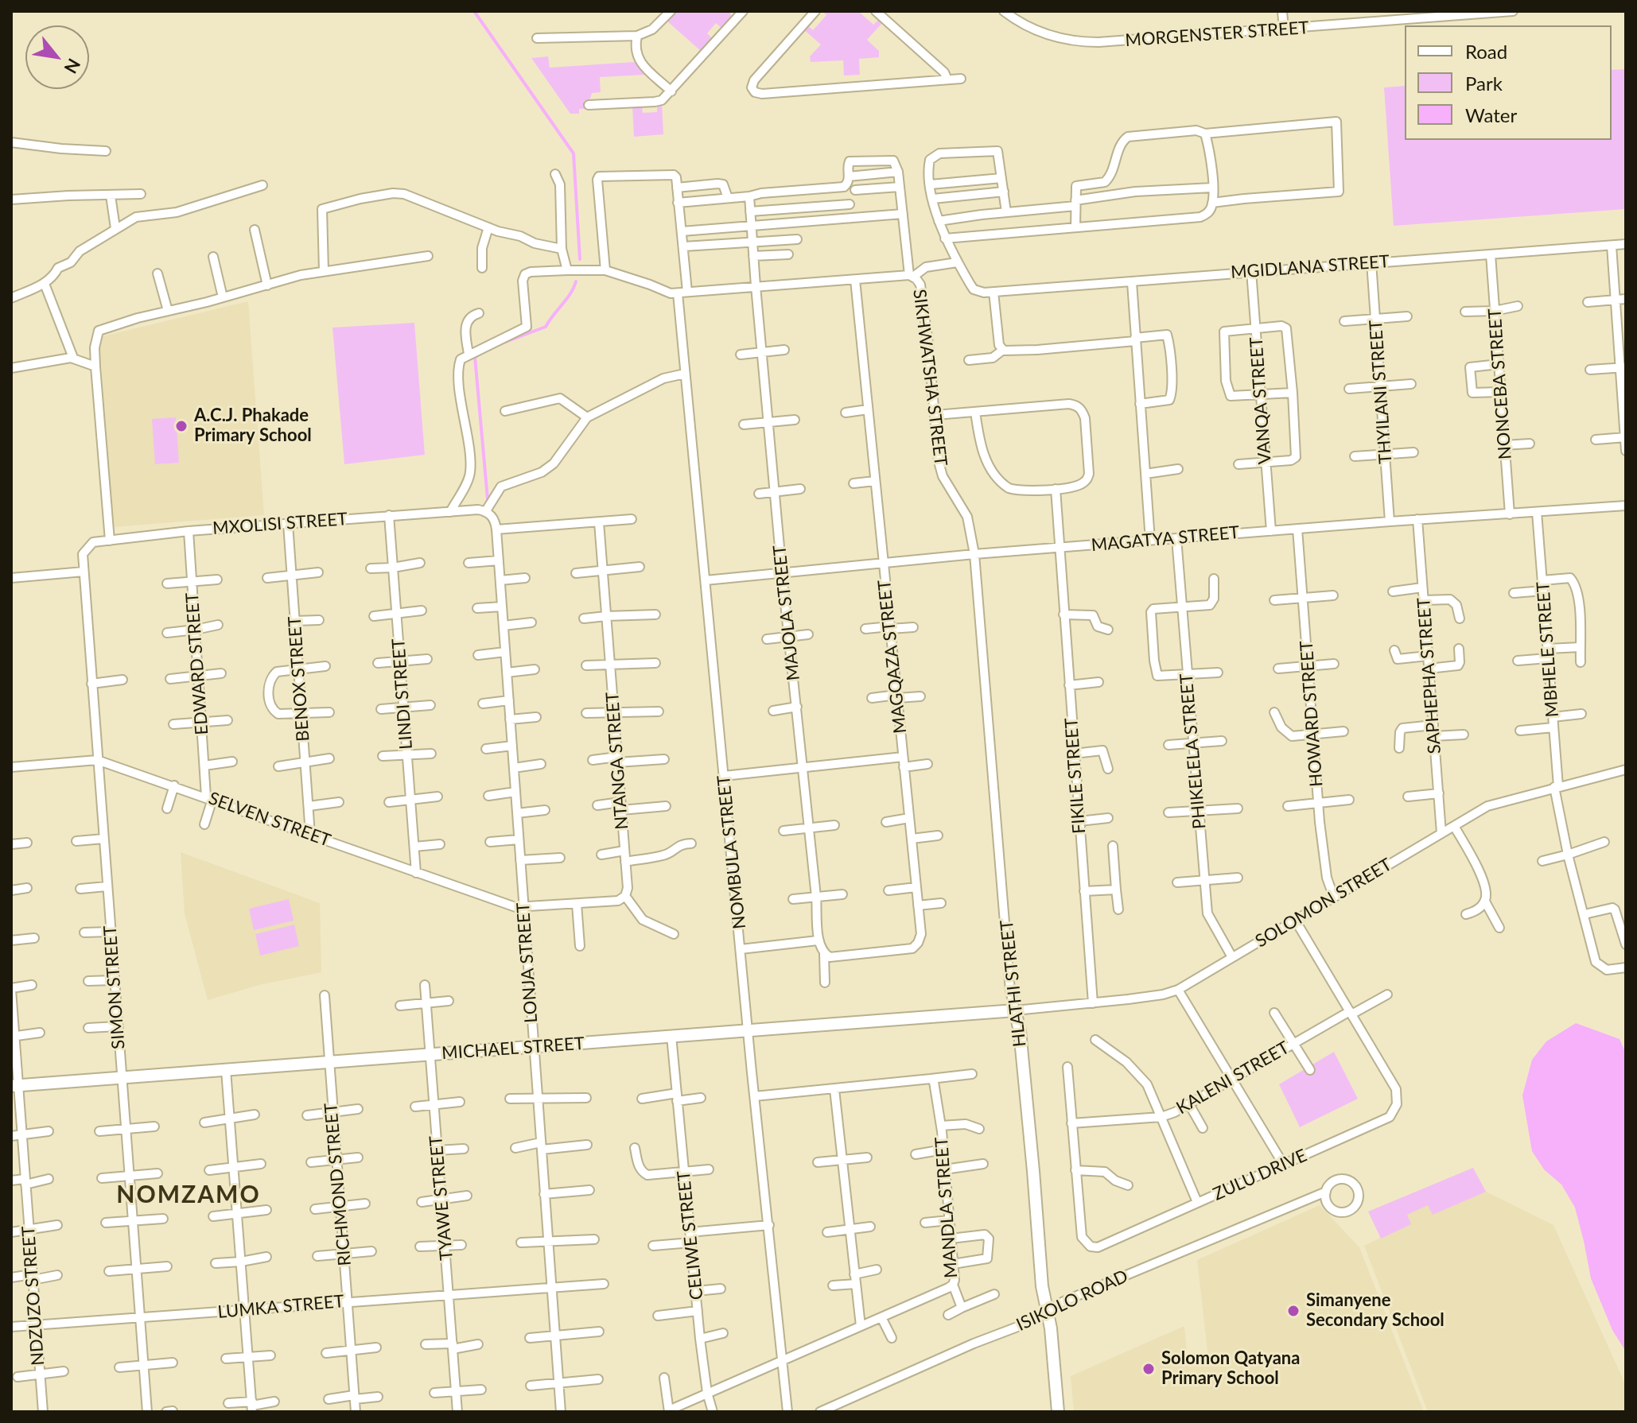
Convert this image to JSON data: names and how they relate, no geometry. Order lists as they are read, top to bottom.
{
  "streets": {
    "street": [
      "MORGENSTER STREET",
      "MGIDLANA STREET",
      "SIKHWATSHA STREET",
      "NONCEBA STREET",
      "THYILANI STREET",
      "VANQA STREET",
      "MXOLISI STREET",
      "MAGATYA STREET",
      "MAJOLA STREET",
      "MBHELE STREET",
      "MAGQAZA STREET",
      "EDWARD STREET",
      "SAPHEPHA STREET",
      "BENOX STREET",
      "LINDI STREET",
      "HOWARD STREET",
      "PHIKELELA STREET",
      "NTANGA STREET",
      "FIKILE STREET",
      "SELVEN STREET",
      "NOMBULA STREET",
      "SOLOMON STREET",
      "LONJA STREET",
      "HLATHI STREET",
      "SIMON STREET",
      "MICHAEL STREET",
      "KALENI STREET",
      "ZULU DRIVE",
      "RICHMOND STREET",
      "TYAWE STREET",
      "MANDLA STREET",
      "CELIWE STREET",
      "NDZUZO STREET",
      "ISIKOLO ROAD",
      "LUMKA STREET"
    ]
  },
  "crossings": [
    ["MGIDLANA STREET", "NONCEBA STREET"],
    ["MGIDLANA STREET", "THYILANI STREET"],
    ["MGIDLANA STREET", "VANQA STREET"],
    ["SIKHWATSHA STREET", "MAGATYA STREET"],
    ["SIKHWATSHA STREET", "HLATHI STREET"],
    ["NONCEBA STREET", "MAGATYA STREET"],
    ["THYILANI STREET", "MAGATYA STREET"],
    ["VANQA STREET", "MAGATYA STREET"],
    ["MXOLISI STREET", "EDWARD STREET"],
    ["MXOLISI STREET", "BENOX STREET"],
    ["MXOLISI STREET", "LINDI STREET"],
    ["MXOLISI STREET", "LONJA STREET"],
    ["MXOLISI STREET", "SIMON STREET"],
    ["MAGATYA STREET", "MAJOLA STREET"],
    ["MAGATYA STREET", "MBHELE STREET"],
    ["MAGATYA STREET", "MAGQAZA STREET"],
    ["MAGATYA STREET", "SAPHEPHA STREET"],
    ["MAGATYA STREET", "HOWARD STREET"],
    ["MAGATYA STREET", "PHIKELELA STREET"],
    ["MAGATYA STREET", "FIKILE STREET"],
    ["MAGATYA STREET", "NOMBULA STREET"],
    ["MAGATYA STREET", "HLATHI STREET"],
    ["MAJOLA STREET", "MAGQAZA STREET"],
    ["MBHELE STREET", "SOLOMON STREET"],
    ["EDWARD STREET", "SELVEN STREET"],
    ["SAPHEPHA STREET", "SOLOMON STREET"],
    ["BENOX STREET", "SELVEN STREET"],
    ["LINDI STREET", "SELVEN STREET"],
    ["HOWARD STREET", "SOLOMON STREET"],
    ["PHIKELELA STREET", "SOLOMON STREET"],
    ["FIKILE STREET", "SOLOMON STREET"],
    ["SELVEN STREET", "LONJA STREET"],
    ["SELVEN STREET", "SIMON STREET"],
    ["NOMBULA STREET", "MICHAEL STREET"],
    ["NOMBULA STREET", "MANDLA STREET"],
    ["SOLOMON STREET", "HLATHI STREET"],
    ["SOLOMON STREET", "MICHAEL STREET"],
    ["SOLOMON STREET", "ZULU DRIVE"],
    ["LONJA STREET", "MICHAEL STREET"],
    ["LONJA STREET", "LUMKA STREET"],
    ["HLATHI STREET", "MICHAEL STREET"],
    ["HLATHI STREET", "ISIKOLO ROAD"],
    ["SIMON STREET", "MICHAEL STREET"],
    ["SIMON STREET", "LUMKA STREET"],
    ["MICHAEL STREET", "RICHMOND STREET"],
    ["MICHAEL STREET", "TYAWE STREET"],
    ["MICHAEL STREET", "CELIWE STREET"],
    ["MICHAEL STREET", "NDZUZO STREET"],
    ["KALENI STREET", "ZULU DRIVE"],
    ["RICHMOND STREET", "LUMKA STREET"],
    ["TYAWE STREET", "LUMKA STREET"],
    ["MANDLA STREET", "CELIWE STREET"],
    ["NDZUZO STREET", "LUMKA STREET"]
  ],
  "districts": ["NOMZAMO"],
  "places": ["A.C.J. Phakade Primary School", "Simanyene Secondary School", "Solomon Qatyana Primary School"],
  "legend": ["Road", "Park", "Water"],
  "north": "bottom right"
}
